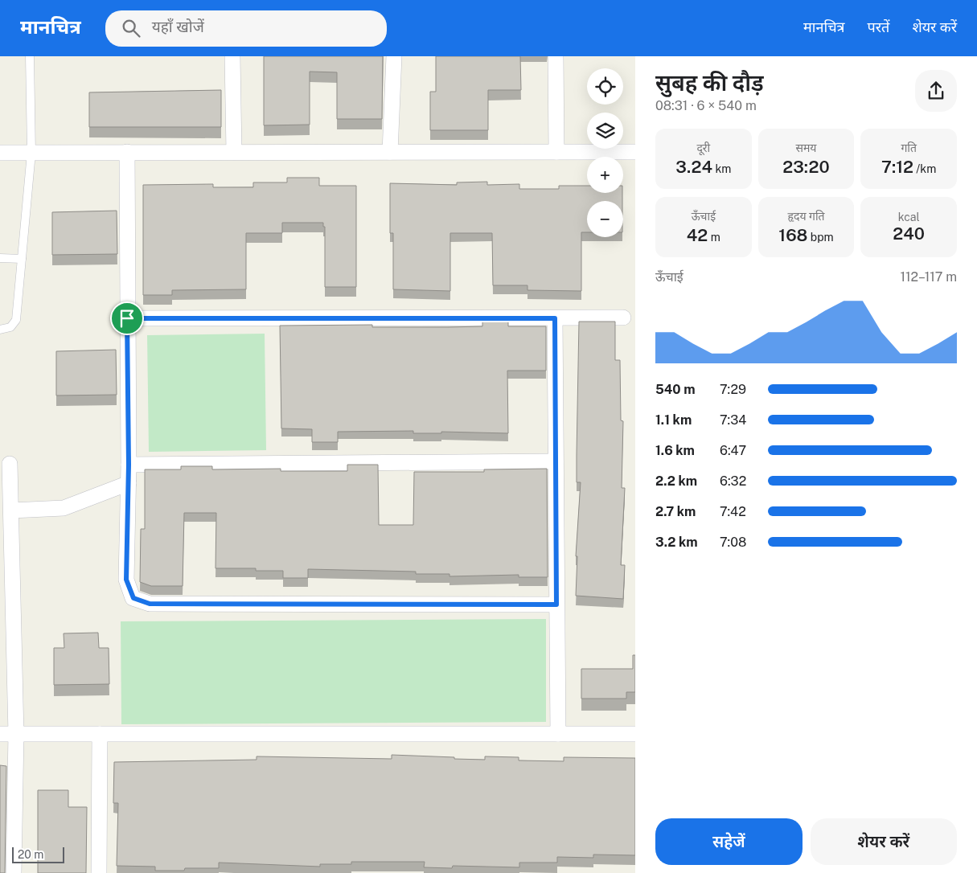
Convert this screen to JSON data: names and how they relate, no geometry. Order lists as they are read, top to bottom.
{
  "scale_bar": "20 m",
  "page": {
    "header": "मानचित्र",
    "search": "यहाँ खोजें",
    "nav": ["मानचित्र", "परतें", "शेयर करें"],
    "heading": ["सुबह की दौड़", "08:31 · 6 × 540 m"],
    "map_buttons": ["+", "−"],
    "stats": [
      ["दूरी", "3.24 km"],
      ["समय", "23:20"],
      ["गति", "7:12 /km"],
      ["ऊँचाई", "42 m"],
      ["हृदय गति", "168 bpm"],
      ["kcal", "240"]
    ],
    "chart": ["ऊँचाई", "112–117 m"],
    "list": [
      {
        "name": "540 m",
        "note": "7:29"
      },
      {
        "name": "1.1 km",
        "note": "7:34"
      },
      {
        "name": "1.6 km",
        "note": "6:47"
      },
      {
        "name": "2.2 km",
        "note": "6:32"
      },
      {
        "name": "2.7 km",
        "note": "7:42"
      },
      {
        "name": "3.2 km",
        "note": "7:08"
      }
    ],
    "buttons": ["सहेजें", "शेयर करें"],
    "scale": "20 m"
  }
}
